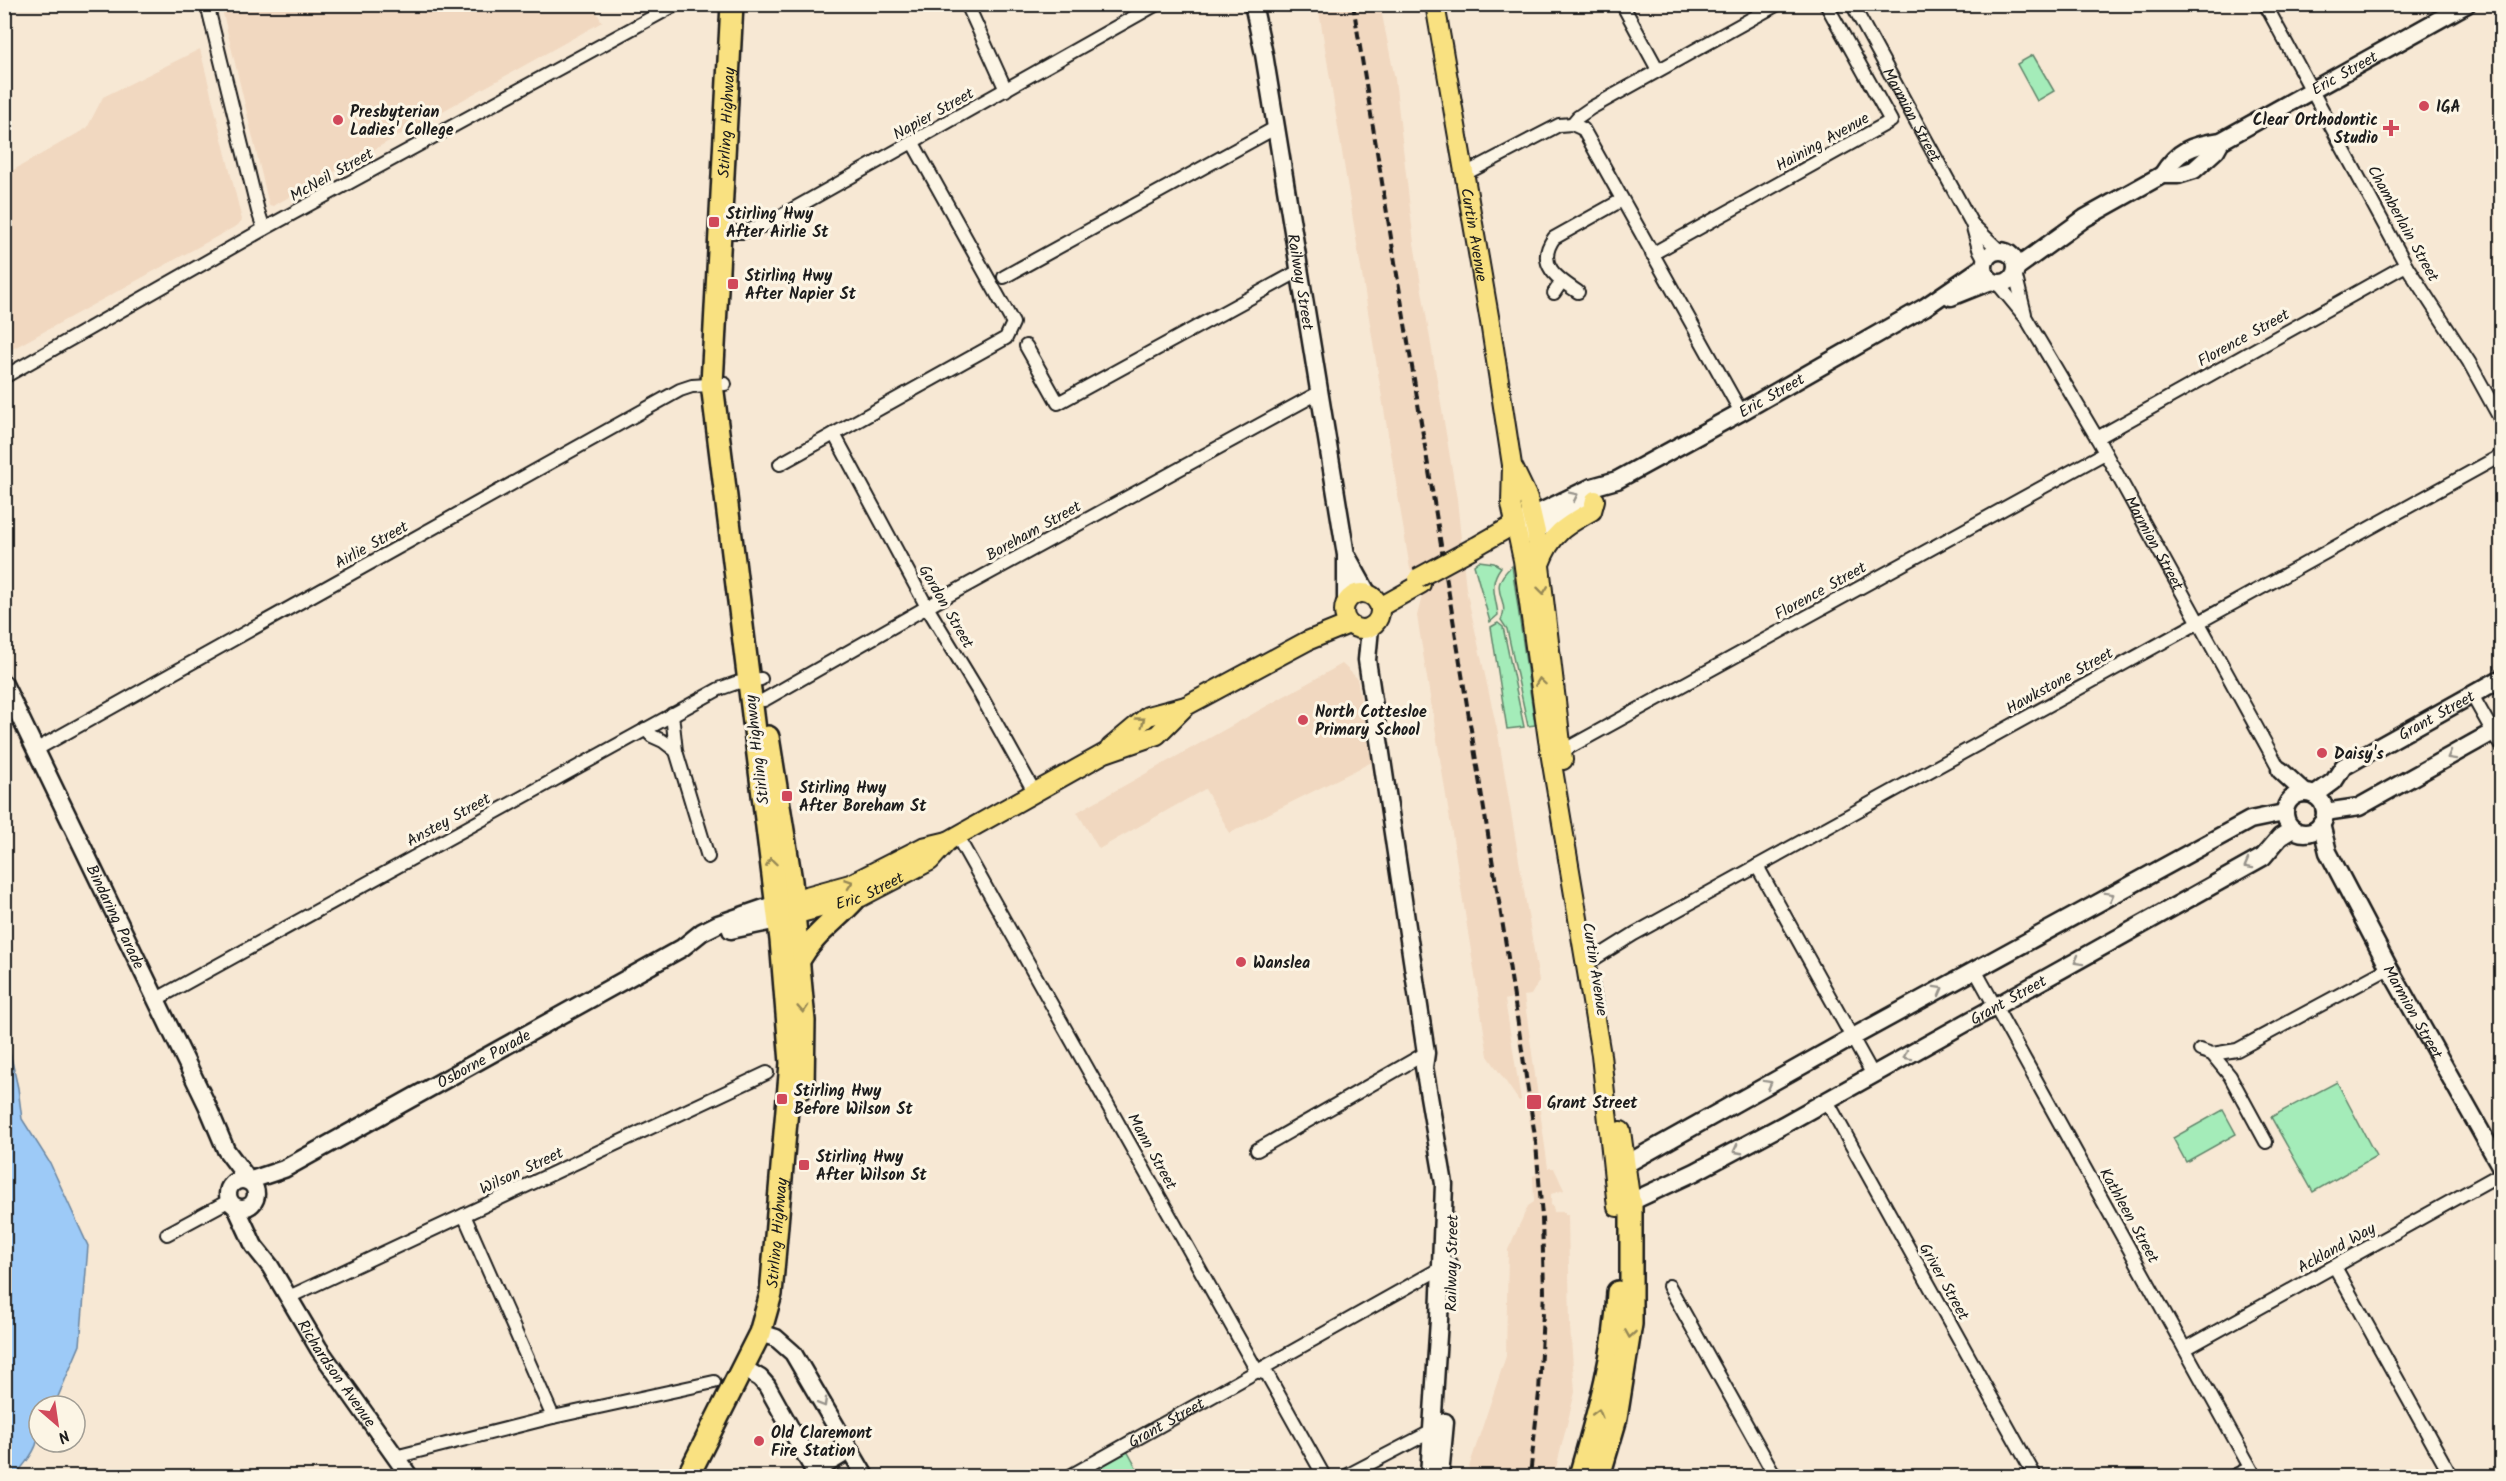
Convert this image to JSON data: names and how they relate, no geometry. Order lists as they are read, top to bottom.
{
  "streets": {
    "highway": ["Stirling Highway", "Curtin Avenue"],
    "main road": ["Eric Street"],
    "street": [
      "Napier Street",
      "Marmion Street",
      "Haining Avenue",
      "McNeil Street",
      "Chamberlain Street",
      "Railway Street",
      "Florence Street",
      "Boreham Street",
      "Airlie Street",
      "Gordon Street",
      "Hawkstone Street",
      "Grant Street",
      "Anstey Street",
      "Bindaring Parade",
      "Osborne Parade",
      "Mann Street",
      "Wilson Street",
      "Kathleen Street",
      "Ackland Way",
      "Griver Street",
      "Richardson Avenue"
    ]
  },
  "crossings": [
    ["Eric Street", "Marmion Street"],
    ["Eric Street", "Stirling Highway"],
    ["Eric Street", "Chamberlain Street"],
    ["Eric Street", "Curtin Avenue"],
    ["Eric Street", "Railway Street"],
    ["Eric Street", "Gordon Street"],
    ["Eric Street", "Osborne Parade"],
    ["Eric Street", "Mann Street"],
    ["Napier Street", "Stirling Highway"],
    ["Marmion Street", "Florence Street"],
    ["Marmion Street", "Hawkstone Street"],
    ["Marmion Street", "Grant Street"],
    ["Marmion Street", "Ackland Way"],
    ["Stirling Highway", "Boreham Street"],
    ["Stirling Highway", "Airlie Street"],
    ["Stirling Highway", "Anstey Street"],
    ["Stirling Highway", "Osborne Parade"],
    ["Chamberlain Street", "Florence Street"],
    ["Curtin Avenue", "Florence Street"],
    ["Curtin Avenue", "Hawkstone Street"],
    ["Curtin Avenue", "Grant Street"],
    ["Railway Street", "Boreham Street"],
    ["Railway Street", "Grant Street"],
    ["Boreham Street", "Gordon Street"],
    ["Boreham Street", "Anstey Street"],
    ["Airlie Street", "Bindaring Parade"],
    ["Grant Street", "Mann Street"],
    ["Grant Street", "Kathleen Street"],
    ["Grant Street", "Griver Street"],
    ["Anstey Street", "Bindaring Parade"],
    ["Bindaring Parade", "Osborne Parade"],
    ["Bindaring Parade", "Richardson Avenue"],
    ["Osborne Parade", "Richardson Avenue"],
    ["Wilson Street", "Richardson Avenue"],
    ["Kathleen Street", "Ackland Way"]
  ],
  "places": {
    "other": [
      "IGA",
      "Presbyterian Ladies' College",
      "North Cottesloe Primary School",
      "Daisy's",
      "Wanslea",
      "Old Claremont Fire Station"
    ],
    "health": ["Clear Orthodontic Studio"],
    "transit": [
      "Stirling Hwy After Airlie St",
      "Stirling Hwy After Napier St",
      "Stirling Hwy After Boreham St",
      "Stirling Hwy Before Wilson St",
      "Grant Street",
      "Stirling Hwy After Wilson St"
    ]
  },
  "north": "bottom right"
}
